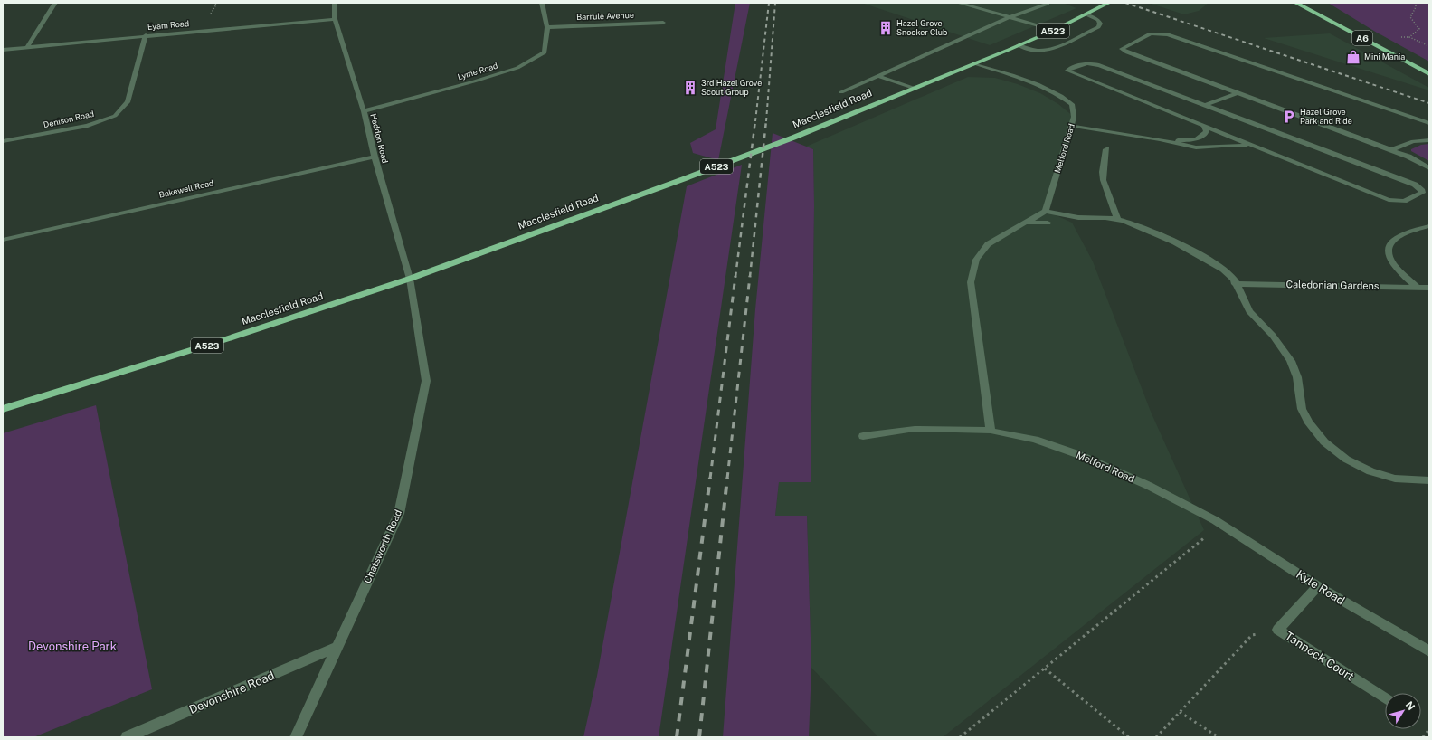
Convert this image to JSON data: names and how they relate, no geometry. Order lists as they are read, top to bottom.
{
  "streets": {
    "highway": ["A523", "A6", "Macclesfield Road"],
    "street": [
      "Barrule Avenue",
      "Eyam Road",
      "Lyme Road",
      "Denison Road",
      "Haddon Road",
      "Melford Road",
      "Bakewell Road",
      "Caledonian Gardens",
      "Chatsworth Road",
      "Kyle Road",
      "Tannock Court",
      "Devonshire Road"
    ]
  },
  "crossings": [
    ["Barrule Avenue", "Lyme Road"],
    ["Eyam Road", "Denison Road"],
    ["Eyam Road", "Haddon Road"],
    ["Lyme Road", "Haddon Road"],
    ["Macclesfield Road", "Haddon Road"],
    ["Macclesfield Road", "Melford Road"],
    ["Macclesfield Road", "Chatsworth Road"],
    ["Haddon Road", "Bakewell Road"],
    ["Haddon Road", "Chatsworth Road"],
    ["Melford Road", "Kyle Road"],
    ["Chatsworth Road", "Devonshire Road"],
    ["Kyle Road", "Tannock Court"]
  ],
  "parks": ["Devonshire Park"],
  "places": {
    "building": ["Hazel Grove Snooker Club", "3rd Hazel Grove Scout Group"],
    "shop": ["Mini Mania"],
    "parking": ["Hazel Grove Park and Ride"]
  },
  "north": "top right"
}
